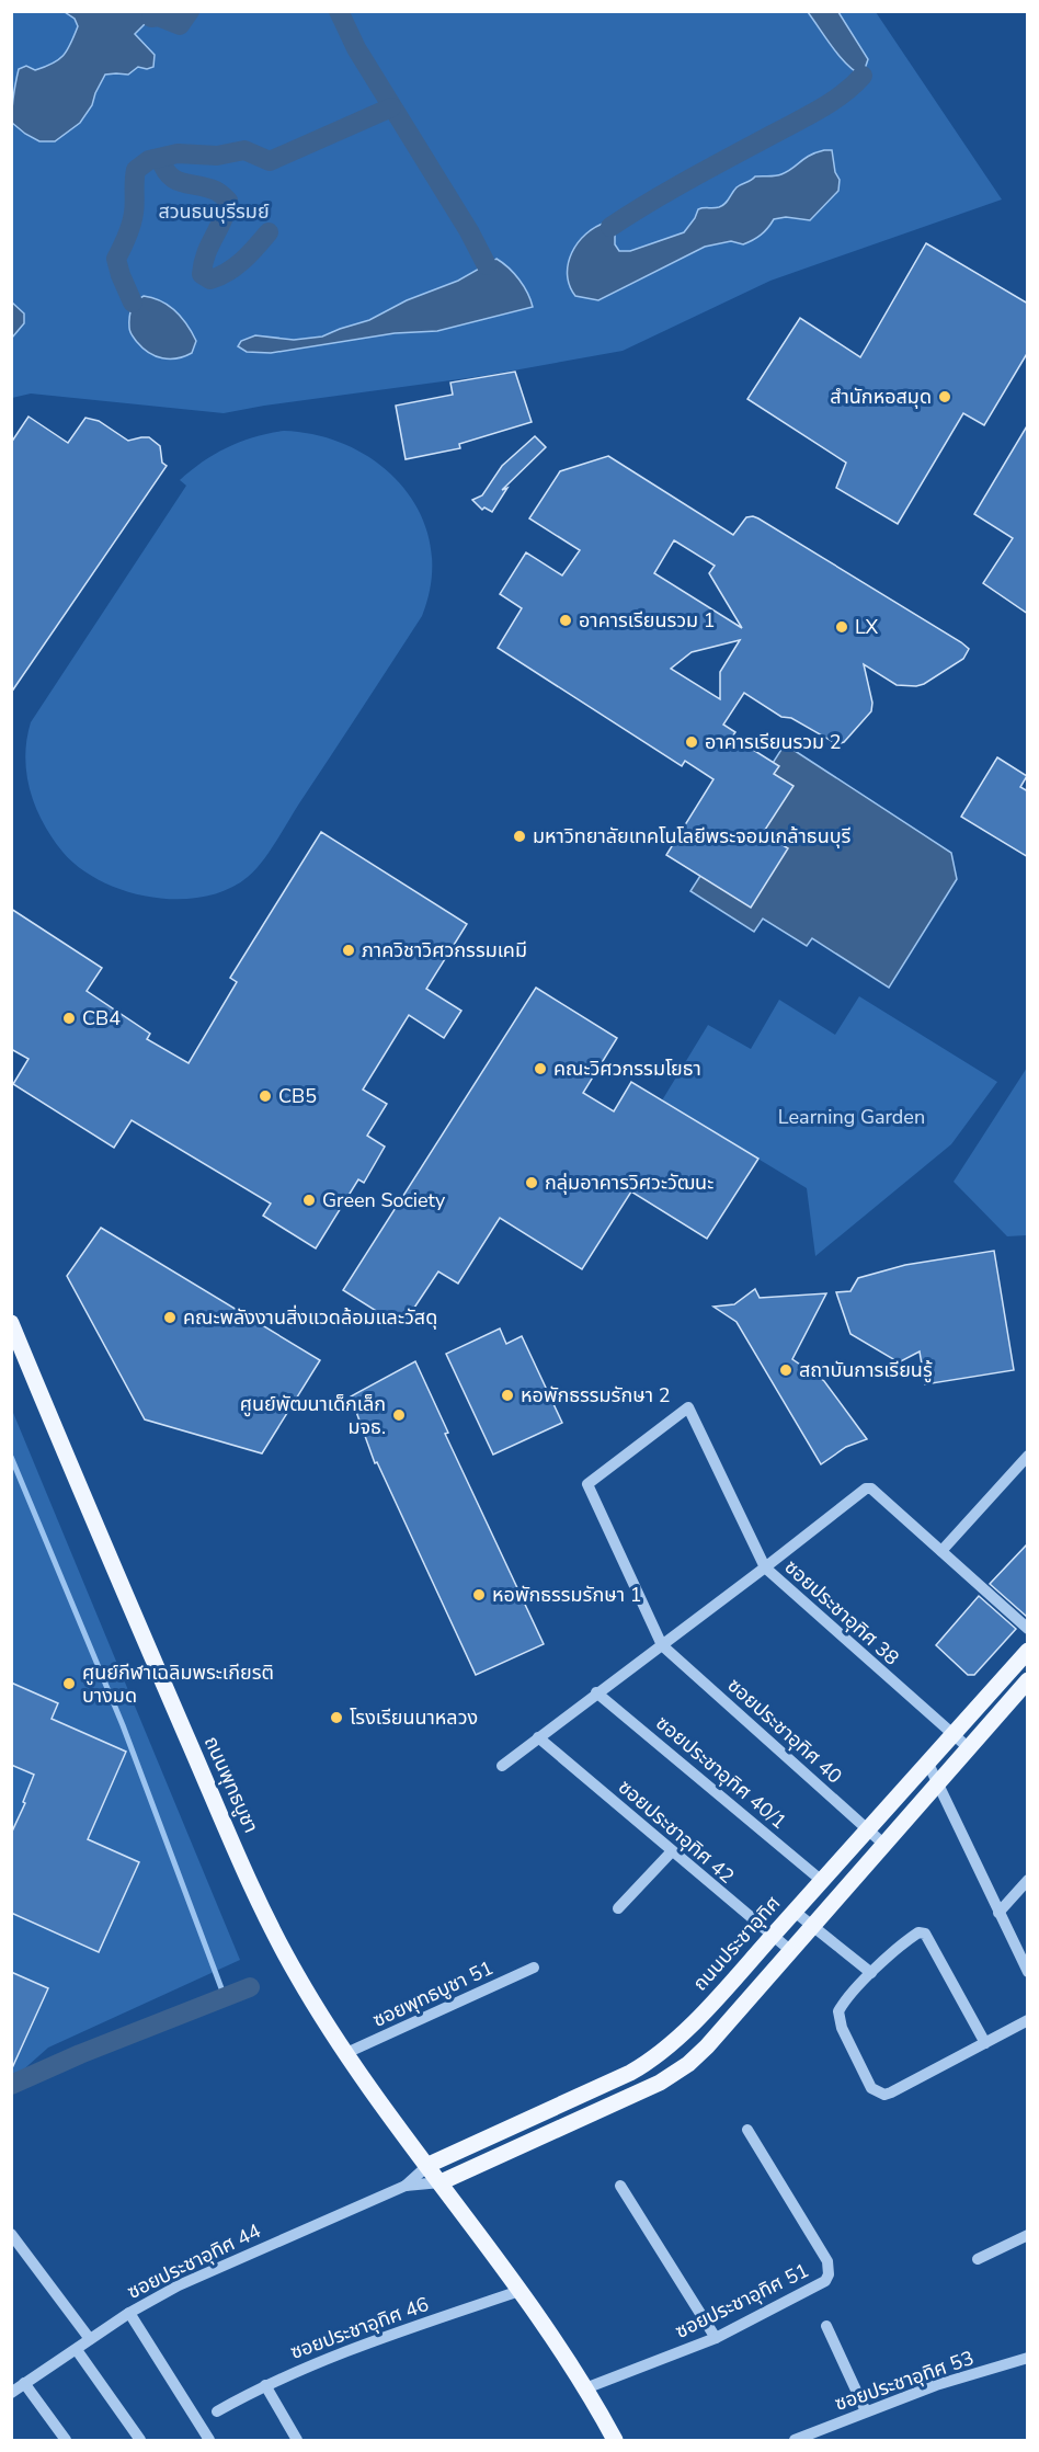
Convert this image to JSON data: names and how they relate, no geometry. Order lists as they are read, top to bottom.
{
  "streets": {
    "main road": ["ถนนพุทธบูชา", "ถนนประชาอุทิศ"],
    "street": [
      "ซอยประชาอุทิศ 38",
      "ซอยประชาอุทิศ 40",
      "ซอยประชาอุทิศ 40/1",
      "ซอยประชาอุทิศ 42",
      "ซอยพุทธบูชา 51",
      "ซอยประชาอุทิศ 44",
      "ซอยประชาอุทิศ 51",
      "ซอยประชาอุทิศ 46",
      "ซอยประชาอุทิศ 53"
    ]
  },
  "crossings": [
    ["ซอยประชาอุทิศ 38", "ซอยประชาอุทิศ 40"],
    ["ซอยประชาอุทิศ 38", "ถนนประชาอุทิศ"],
    ["ซอยประชาอุทิศ 40", "ถนนประชาอุทิศ"],
    ["ซอยประชาอุทิศ 40/1", "ถนนประชาอุทิศ"],
    ["ถนนพุทธบูชา", "ถนนประชาอุทิศ"],
    ["ถนนพุทธบูชา", "ซอยพุทธบูชา 51"],
    ["ถนนพุทธบูชา", "ซอยประชาอุทิศ 44"],
    ["ซอยประชาอุทิศ 42", "ถนนประชาอุทิศ"],
    ["ถนนประชาอุทิศ", "ซอยประชาอุทิศ 44"]
  ],
  "parks": ["สวนธนบุรีรมย์", "Learning Garden"],
  "places": [
    "สำนักหอสมุด",
    "อาคารเรียนรวม 1",
    "LX",
    "อาคารเรียนรวม 2",
    "มหาวิทยาลัยเทคโนโลยีพระจอมเกล้าธนบุรี",
    "ภาควิชาวิศวกรรมเคมี",
    "CB4",
    "คณะวิศวกรรมโยธา",
    "CB5",
    "กลุ่มอาคารวิศวะวัฒนะ",
    "Green Society",
    "คณะพลังงานสิ่งแวดล้อมและวัสดุ",
    "สถาบันการเรียนรู้",
    "หอพักธรรมรักษา 2",
    "ศูนย์พัฒนาเด็กเล็ก มจธ.",
    "หอพักธรรมรักษา 1",
    "ศูนย์กีฬาเฉลิมพระเกียรติ บางมด",
    "โรงเรียนนาหลวง"
  ]
}
